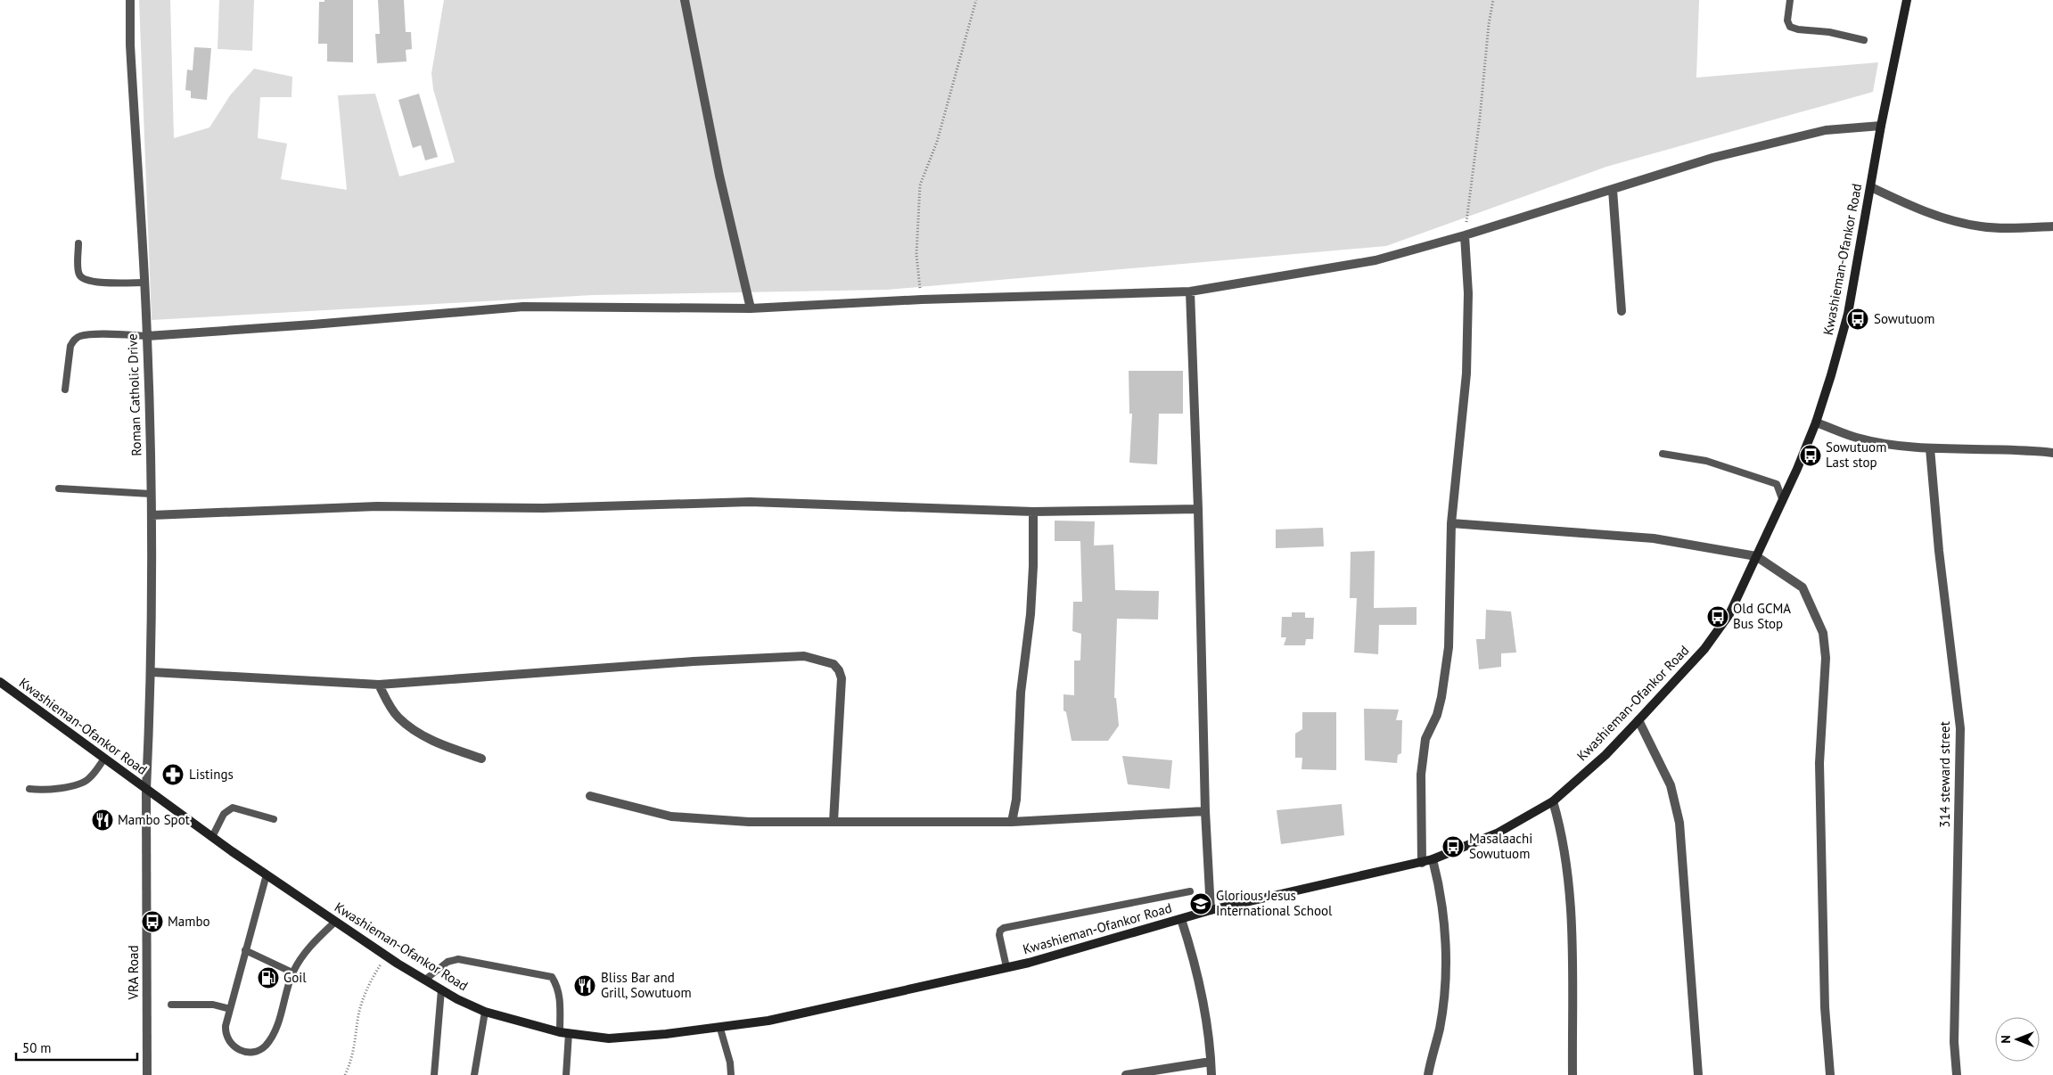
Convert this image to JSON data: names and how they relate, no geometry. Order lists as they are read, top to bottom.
{
  "streets": {
    "main road": ["Kwashieman-Ofankor Road"],
    "street": ["Roman Catholic Drive", "314 steward street", "VRA Road"]
  },
  "crossings": [
    ["Kwashieman-Ofankor Road", "Roman Catholic Drive"],
    ["Kwashieman-Ofankor Road", "VRA Road"],
    ["Roman Catholic Drive", "VRA Road"]
  ],
  "places": {
    "bus stop": [
      "Sowutuom",
      "Sowutuom Last stop",
      "Old GCMA Bus Stop",
      "Masalaachi Sowutuom",
      "Mambo"
    ],
    "pharmacy": ["Listings"],
    "restaurant": ["Mambo Spot", "Bliss Bar and Grill, Sowutuom"],
    "school or university": ["Glorious Jesus International School"],
    "fuel station": ["Goil"]
  },
  "scale_bar": "50 m",
  "north": "left"
}
